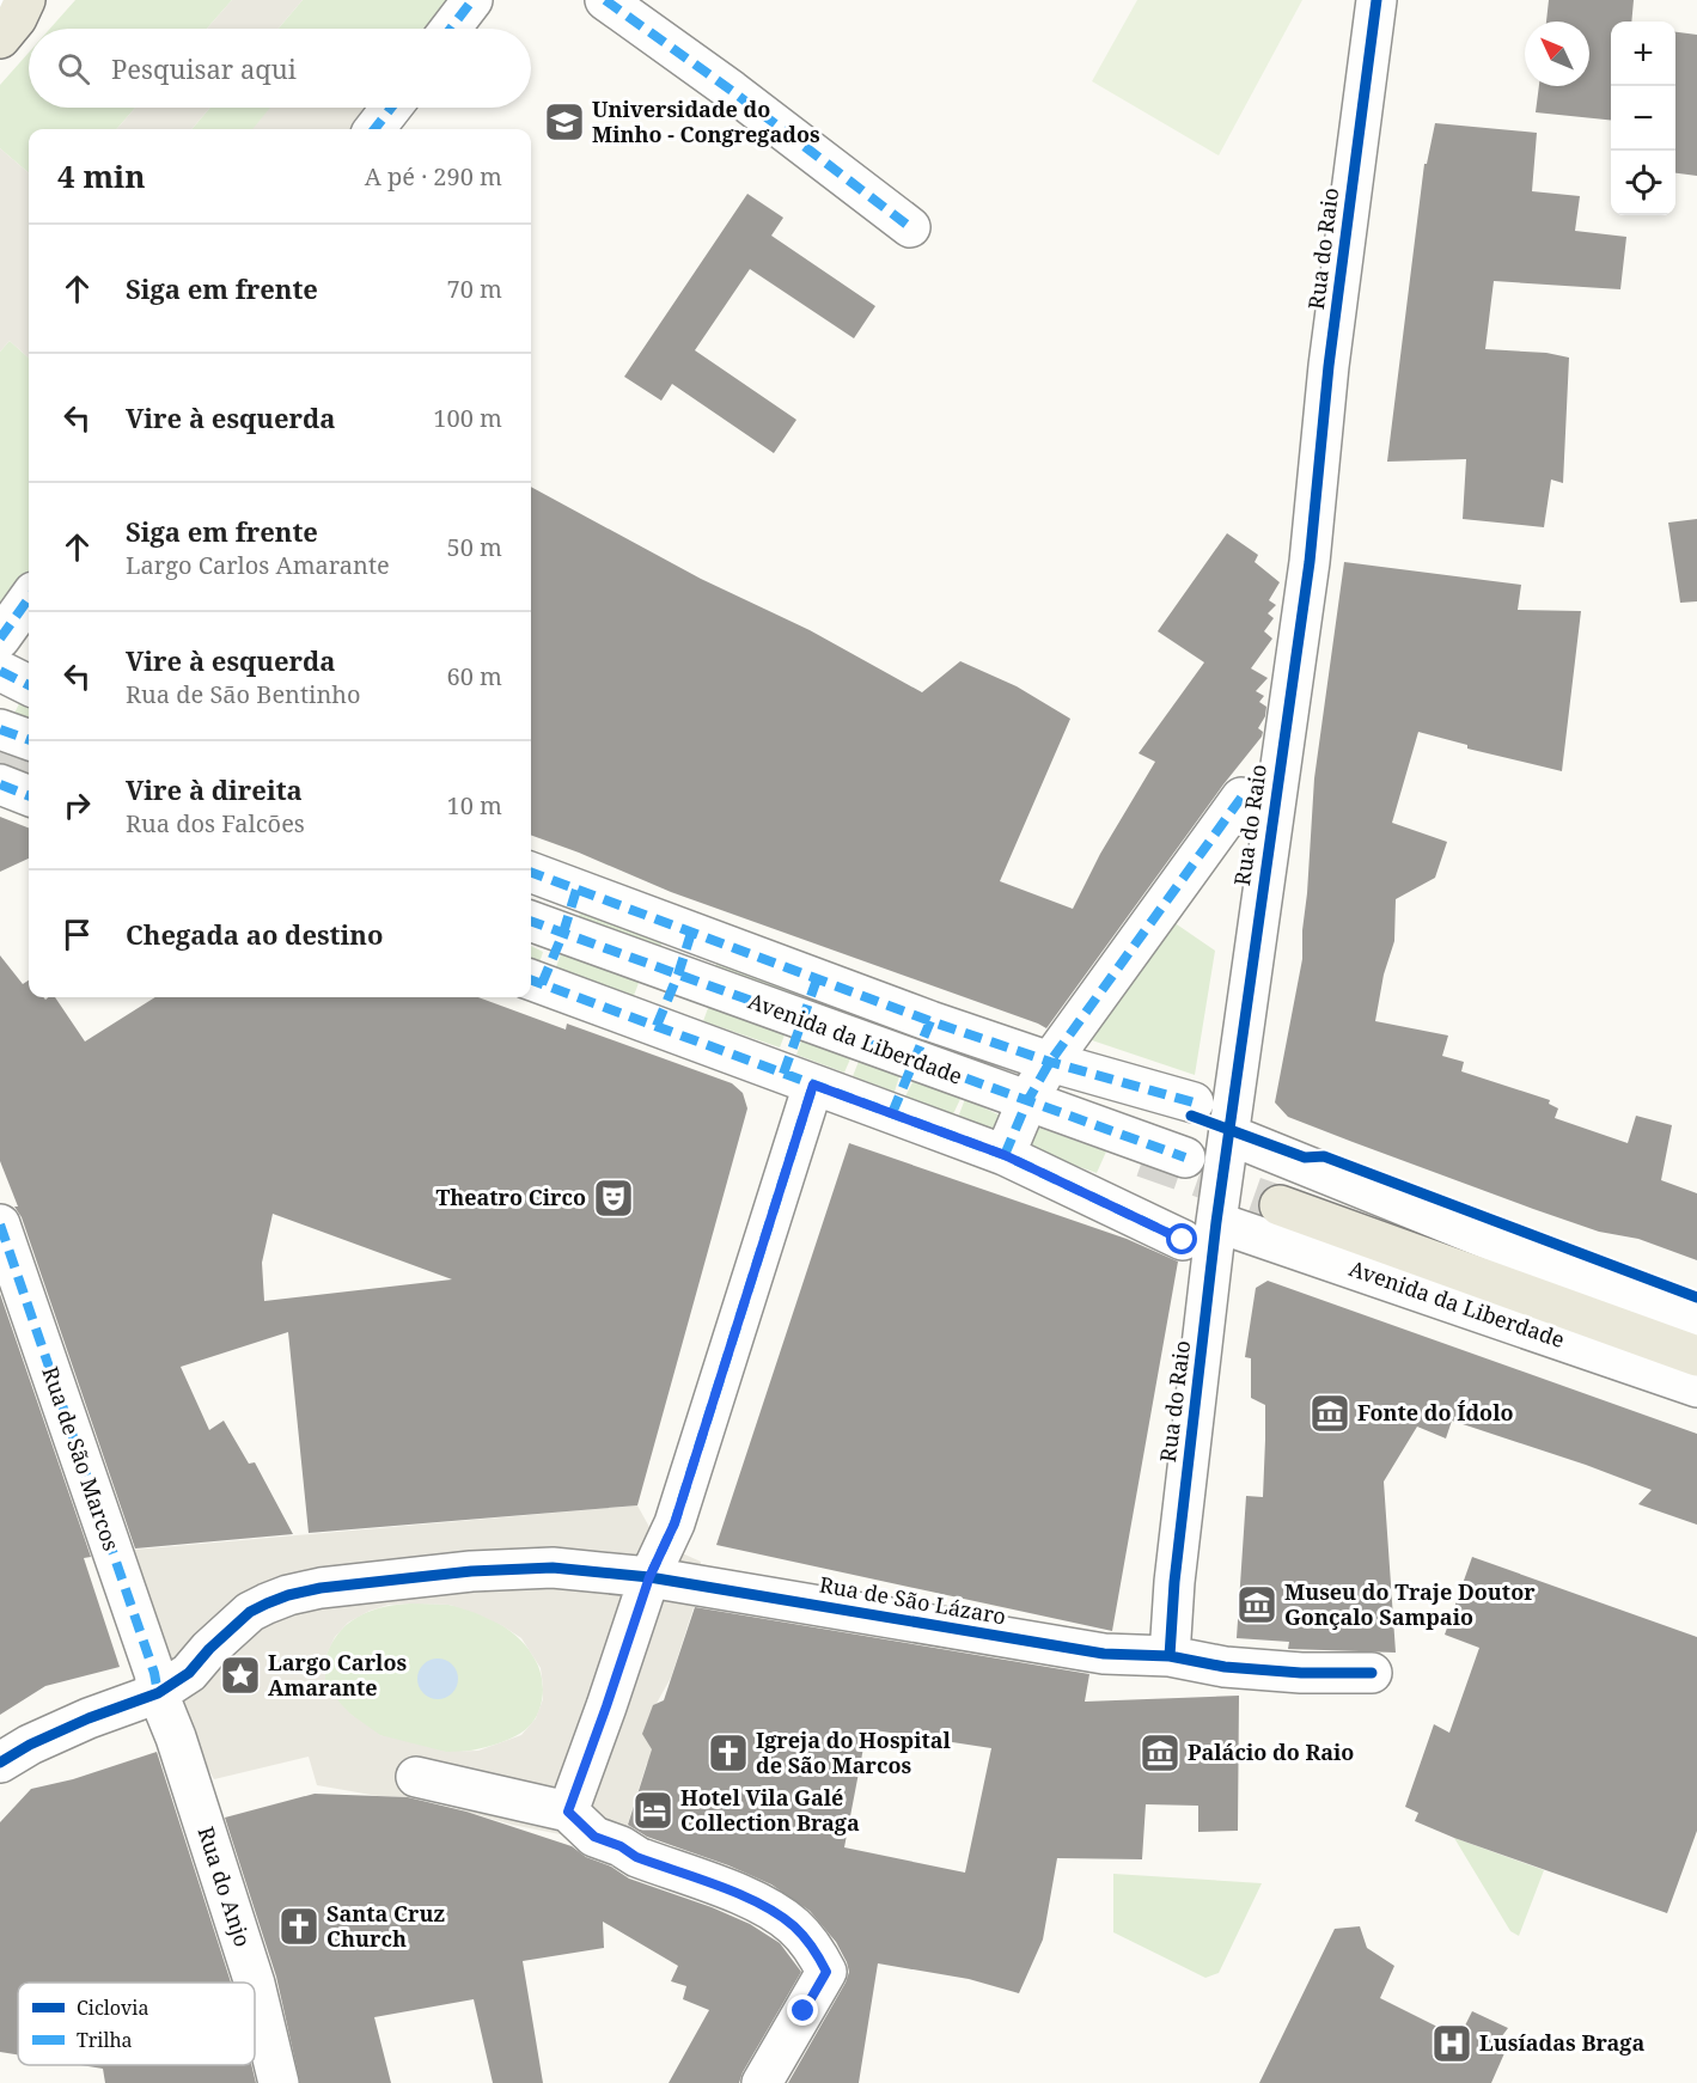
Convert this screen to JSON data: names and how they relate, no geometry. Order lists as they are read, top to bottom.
{
  "streets": {
    "main road": ["Avenida da Liberdade"],
    "street": [
      "Rua do Raio",
      "Rua de São Marcos",
      "Rua de São Lázaro",
      "Rua do Anjo"
    ]
  },
  "crossings": [
    ["Rua do Raio", "Avenida da Liberdade"],
    ["Rua do Raio", "Rua de São Lázaro"],
    ["Rua de São Marcos", "Rua do Anjo"]
  ],
  "places": {
    "school or university": ["Universidade do Minho - Congregados"],
    "theatre": ["Theatro Circo"],
    "museum": ["Fonte do Ídolo", "Museu do Traje Doutor Gonçalo Sampaio", "Palácio do Raio"],
    "place": ["Largo Carlos Amarante"],
    "church": ["Igreja do Hospital de São Marcos", "Santa Cruz Church"],
    "hotel": ["Hotel Vila Galé Collection Braga"],
    "hospital": ["Lusíadas Braga"]
  },
  "legend": ["Ciclovia", "Trilha"],
  "north": "top left",
  "page": {
    "map_buttons": ["+", "−"],
    "search": "Pesquisar aqui",
    "heading": ["4 min", "A pé · 290 m"],
    "list": [
      ["Siga em frente", "70 m"],
      ["Vire à esquerda", "100 m"],
      ["Siga em frente", "Largo Carlos Amarante", "50 m"],
      ["Vire à esquerda", "Rua de São Bentinho", "60 m"],
      ["Vire à direita", "Rua dos Falcões", "10 m"],
      "Chegada ao destino"
    ]
  }
}
